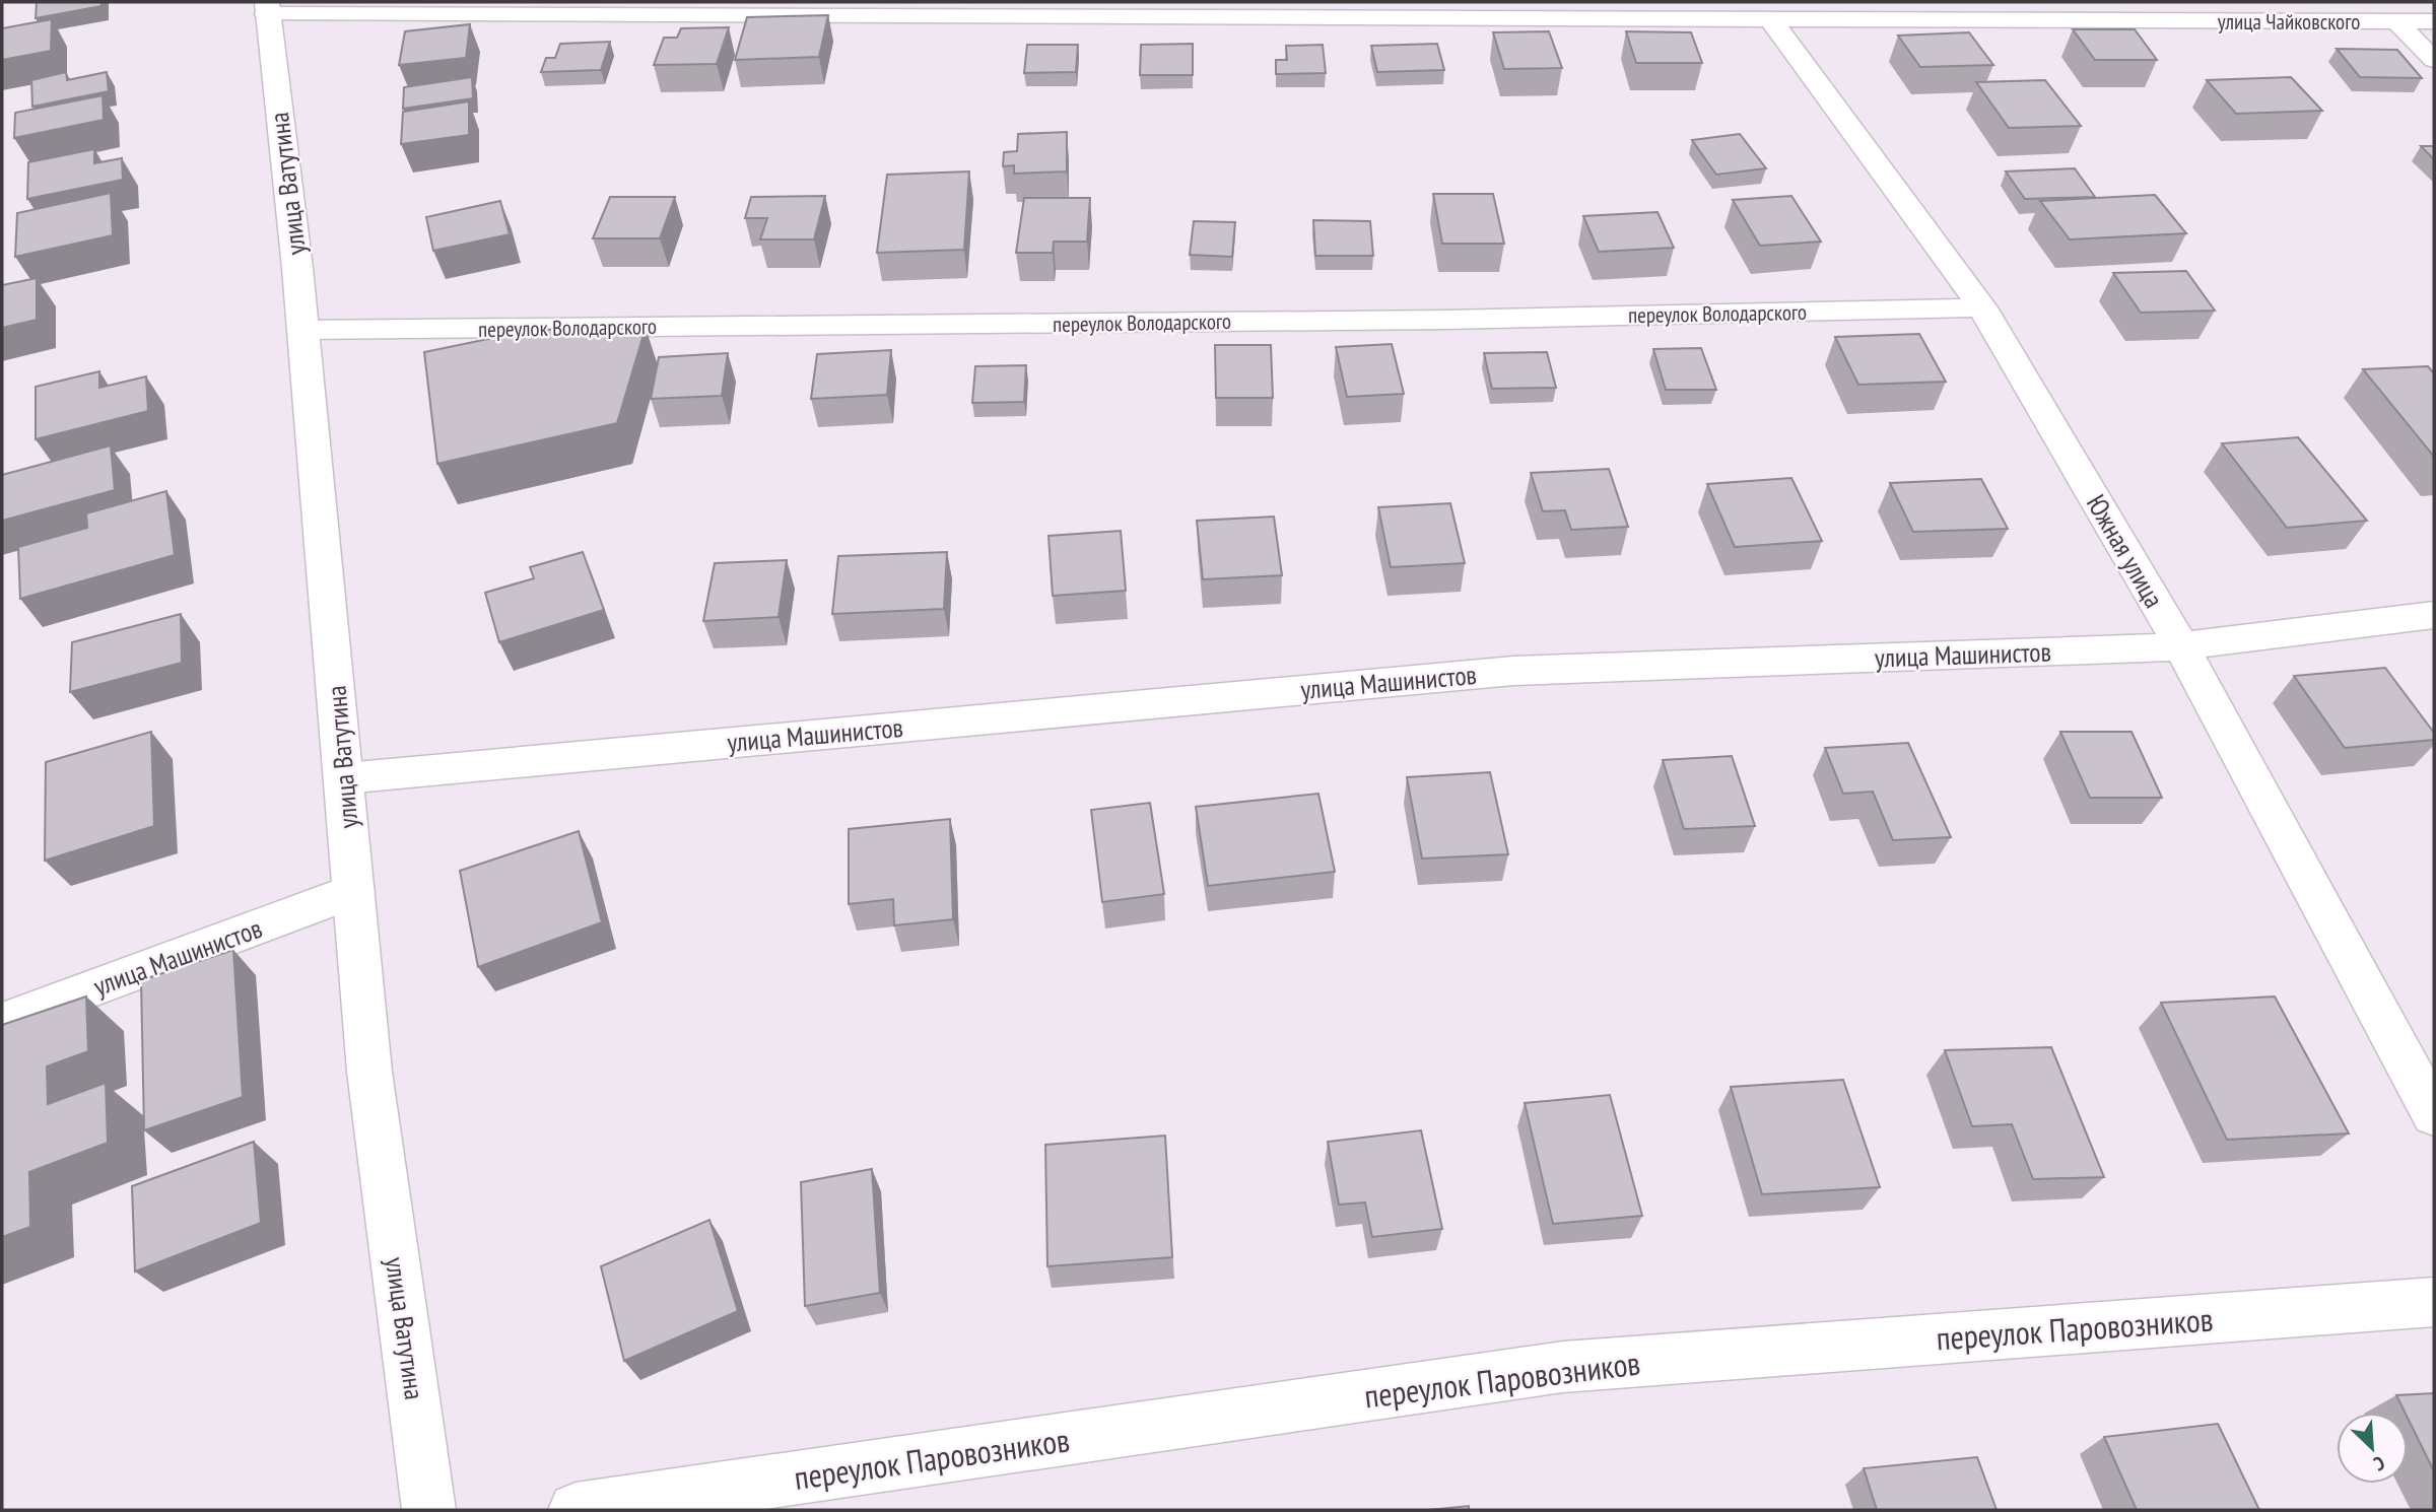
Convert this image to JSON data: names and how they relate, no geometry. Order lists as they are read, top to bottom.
{
  "streets": {
    "street": [
      "улица Чайковского",
      "улица Ватутина",
      "переулок Володарского",
      "Южная улица",
      "улица Машинистов",
      "переулок Паровозников"
    ]
  },
  "crossings": [
    ["улица Чайковского", "улица Ватутина"],
    ["улица Чайковского", "Южная улица"],
    ["улица Ватутина", "переулок Володарского"],
    ["улица Ватутина", "улица Машинистов"],
    ["переулок Володарского", "Южная улица"],
    ["Южная улица", "улица Машинистов"]
  ],
  "north": "bottom right"
}
